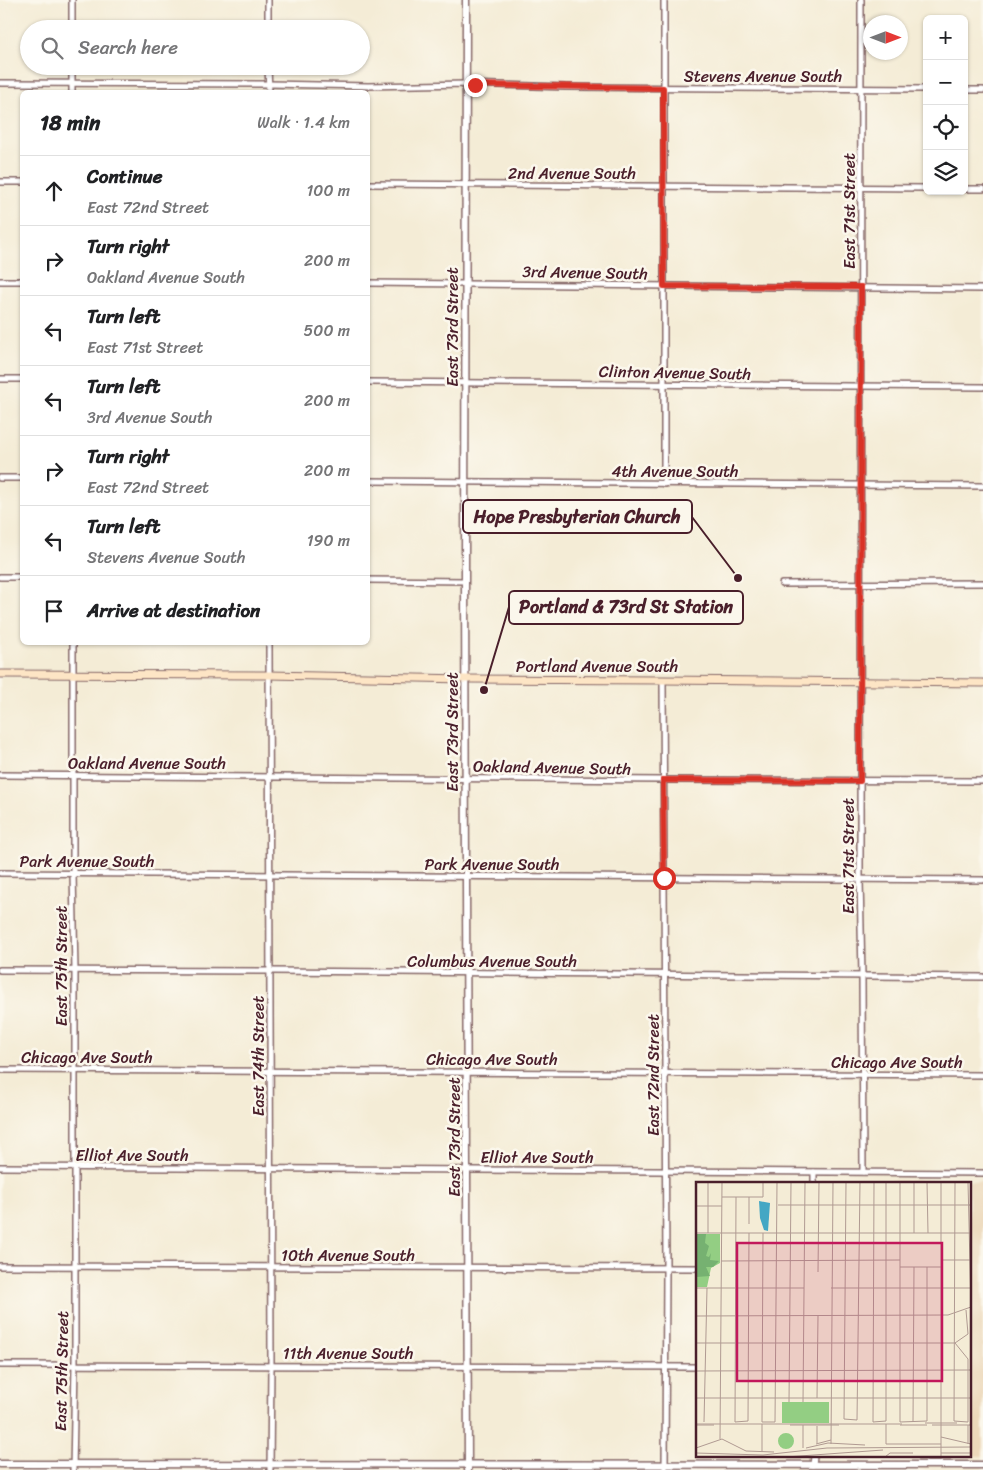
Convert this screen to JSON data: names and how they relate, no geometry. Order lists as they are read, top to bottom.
{
  "streets": {
    "main road": ["Portland Avenue South"],
    "street": [
      "Stevens Avenue South",
      "2nd Avenue South",
      "East 71st Street",
      "3rd Avenue South",
      "East 73rd Street",
      "Clinton Avenue South",
      "4th Avenue South",
      "Oakland Avenue South",
      "Park Avenue South",
      "Columbus Avenue South",
      "East 75th Street",
      "East 74th Street",
      "Chicago Ave South",
      "East 72nd Street",
      "Elliot Ave South",
      "10th Avenue South",
      "11th Avenue South"
    ]
  },
  "crossings": [
    ["Stevens Avenue South", "East 71st Street"],
    ["Stevens Avenue South", "East 73rd Street"],
    ["2nd Avenue South", "East 71st Street"],
    ["2nd Avenue South", "East 73rd Street"],
    ["East 71st Street", "3rd Avenue South"],
    ["East 71st Street", "Clinton Avenue South"],
    ["East 71st Street", "4th Avenue South"],
    ["East 71st Street", "Portland Avenue South"],
    ["East 71st Street", "Oakland Avenue South"],
    ["East 71st Street", "Park Avenue South"],
    ["East 71st Street", "Columbus Avenue South"],
    ["East 71st Street", "Chicago Ave South"],
    ["East 71st Street", "Elliot Ave South"],
    ["3rd Avenue South", "East 73rd Street"],
    ["East 73rd Street", "Clinton Avenue South"],
    ["East 73rd Street", "4th Avenue South"],
    ["East 73rd Street", "Portland Avenue South"],
    ["East 73rd Street", "Oakland Avenue South"],
    ["East 73rd Street", "Park Avenue South"],
    ["East 73rd Street", "Columbus Avenue South"],
    ["East 73rd Street", "Chicago Ave South"],
    ["East 73rd Street", "Elliot Ave South"],
    ["East 73rd Street", "10th Avenue South"],
    ["East 73rd Street", "11th Avenue South"],
    ["Portland Avenue South", "East 75th Street"],
    ["Portland Avenue South", "East 74th Street"],
    ["Portland Avenue South", "East 72nd Street"],
    ["Oakland Avenue South", "East 75th Street"],
    ["Oakland Avenue South", "East 74th Street"],
    ["Oakland Avenue South", "East 72nd Street"],
    ["Park Avenue South", "East 75th Street"],
    ["Park Avenue South", "East 74th Street"],
    ["Park Avenue South", "East 72nd Street"],
    ["Columbus Avenue South", "East 75th Street"],
    ["Columbus Avenue South", "East 74th Street"],
    ["Columbus Avenue South", "East 72nd Street"],
    ["East 75th Street", "Chicago Ave South"],
    ["East 75th Street", "Elliot Ave South"],
    ["East 75th Street", "10th Avenue South"],
    ["East 75th Street", "11th Avenue South"],
    ["East 74th Street", "Chicago Ave South"],
    ["East 74th Street", "Elliot Ave South"],
    ["East 74th Street", "10th Avenue South"],
    ["East 74th Street", "11th Avenue South"],
    ["Chicago Ave South", "East 72nd Street"],
    ["East 72nd Street", "Elliot Ave South"],
    ["East 72nd Street", "10th Avenue South"],
    ["East 72nd Street", "11th Avenue South"]
  ],
  "places": ["Hope Presbyterian Church", "Portland & 73rd St Station"],
  "north": "right",
  "page": {
    "map_buttons": ["+", "−"],
    "search": "Search here",
    "heading": ["18 min", "Walk · 1.4 km"],
    "list": [
      ["Continue", "East 72nd Street", "100 m"],
      ["Turn right", "Oakland Avenue South", "200 m"],
      ["Turn left", "East 71st Street", "500 m"],
      ["Turn left", "3rd Avenue South", "200 m"],
      ["Turn right", "East 72nd Street", "200 m"],
      ["Turn left", "Stevens Avenue South", "190 m"],
      "Arrive at destination"
    ]
  }
}
